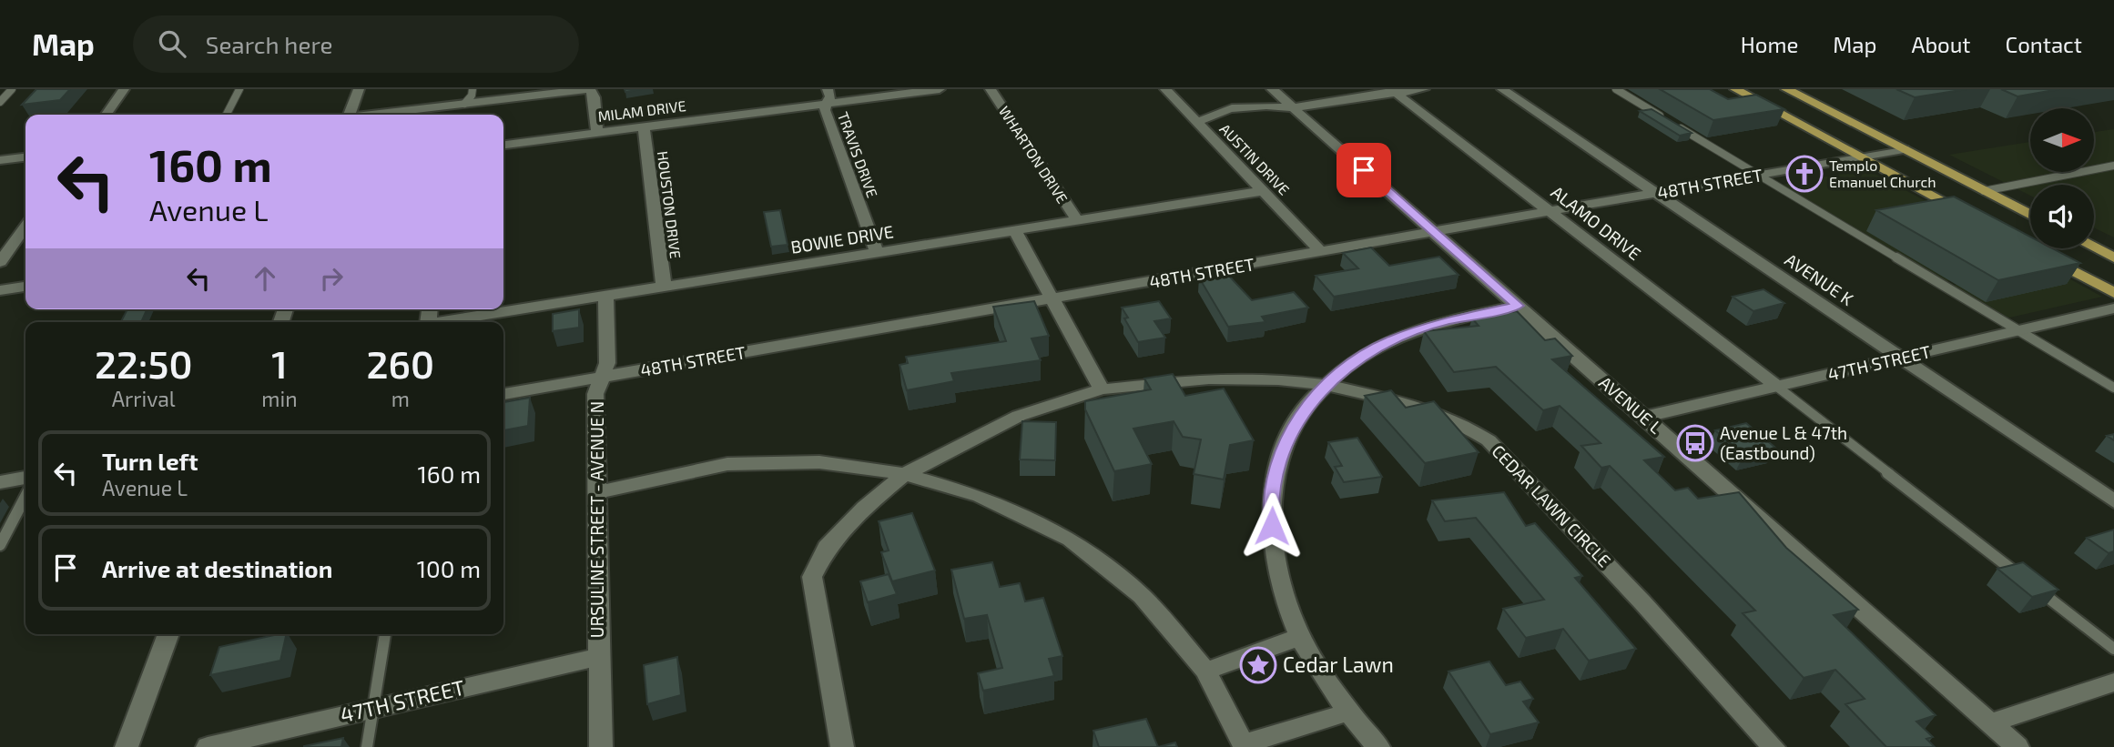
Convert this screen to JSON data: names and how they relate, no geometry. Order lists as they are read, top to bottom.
{
  "streets": {
    "street": [
      "MILAM DRIVE",
      "TRAVIS DRIVE",
      "WHARTON DRIVE",
      "AUSTIN DRIVE",
      "48TH STREET",
      "HOUSTON DRIVE",
      "ALAMO DRIVE",
      "BOWIE DRIVE",
      "AVENUE K",
      "47TH STREET",
      "AVENUE L",
      "CEDAR LAWN CIRCLE",
      "URSULINE STREET - AVENUE N"
    ]
  },
  "crossings": [
    ["MILAM DRIVE", "TRAVIS DRIVE"],
    ["MILAM DRIVE", "HOUSTON DRIVE"],
    ["TRAVIS DRIVE", "BOWIE DRIVE"],
    ["WHARTON DRIVE", "BOWIE DRIVE"],
    ["AUSTIN DRIVE", "48TH STREET"],
    ["AUSTIN DRIVE", "BOWIE DRIVE"],
    ["48TH STREET", "ALAMO DRIVE"],
    ["48TH STREET", "AVENUE K"],
    ["48TH STREET", "AVENUE L"],
    ["48TH STREET", "URSULINE STREET - AVENUE N"],
    ["HOUSTON DRIVE", "BOWIE DRIVE"],
    ["ALAMO DRIVE", "47TH STREET"],
    ["BOWIE DRIVE", "URSULINE STREET - AVENUE N"],
    ["AVENUE K", "47TH STREET"],
    ["47TH STREET", "AVENUE L"],
    ["47TH STREET", "URSULINE STREET - AVENUE N"]
  ],
  "places": {
    "church": ["Templo Emanuel Church"],
    "bus stop": ["Avenue L & 47th (Eastbound)"],
    "place": ["Cedar Lawn"]
  },
  "north": "right",
  "page": {
    "header": "Map",
    "search": "Search here",
    "nav": [
      "Home",
      "Map",
      "About",
      "Contact"
    ],
    "turn": ["160 m", "Avenue L"],
    "eta": [
      "22:50",
      "Arrival",
      "1",
      "min",
      "260",
      "m"
    ],
    "list": [
      {
        "name": "Turn left",
        "note": "Avenue L",
        "value": "160 m"
      },
      {
        "name": "Arrive at destination",
        "value": "100 m"
      }
    ]
  }
}
